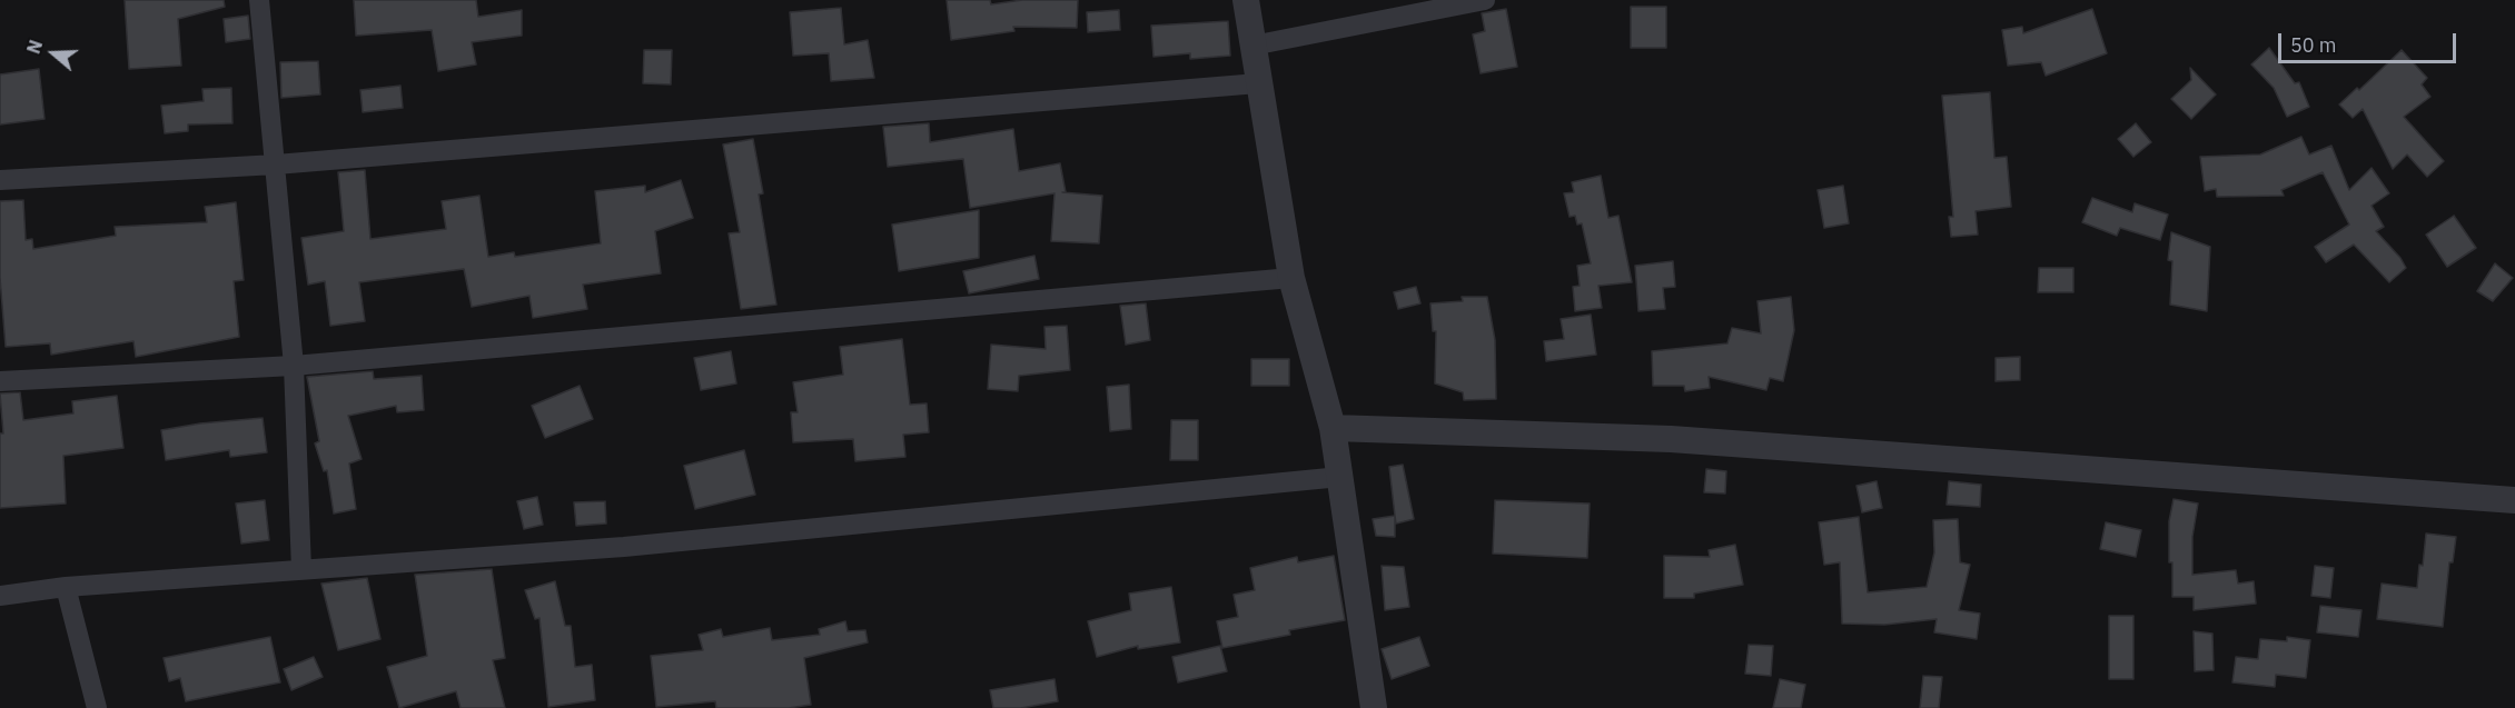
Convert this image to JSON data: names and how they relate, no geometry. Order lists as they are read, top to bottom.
{
  "scale_bar": "50 m",
  "north": "left"
}
